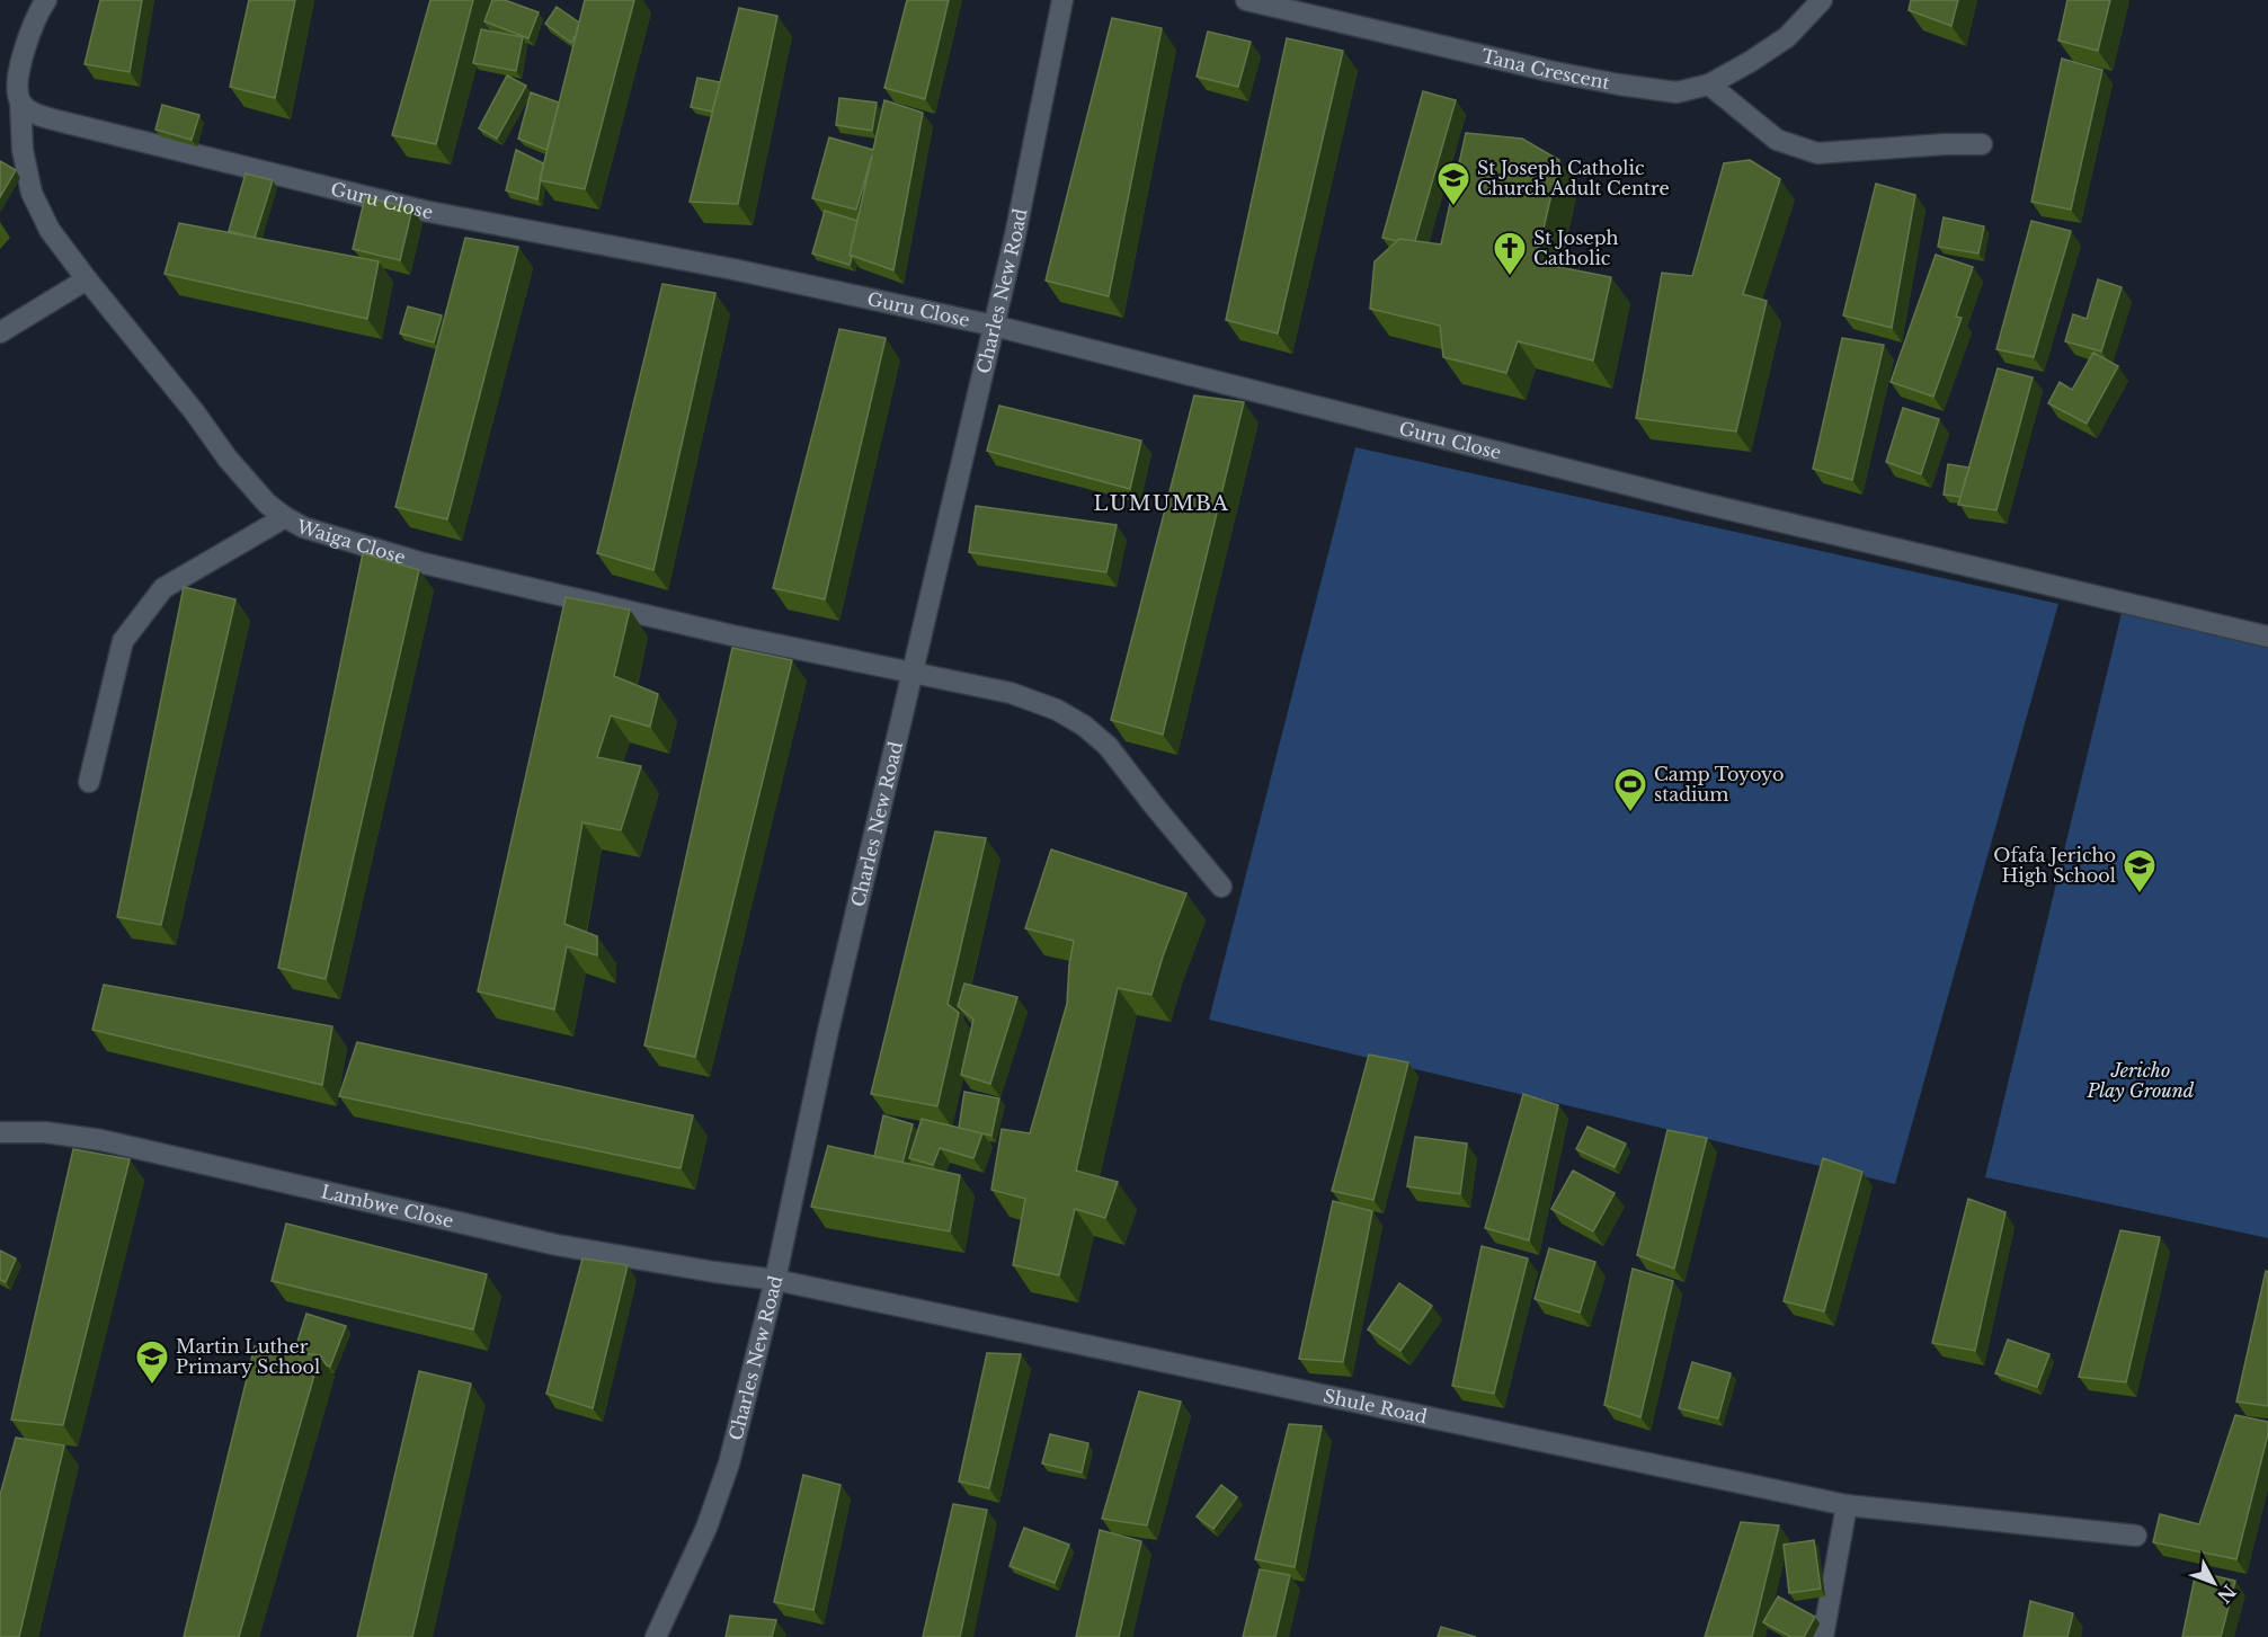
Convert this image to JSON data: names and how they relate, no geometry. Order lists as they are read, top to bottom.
{
  "streets": {
    "street": [
      "Tana Crescent",
      "Guru Close",
      "Charles New Road",
      "Waiga Close",
      "Lambwe Close",
      "Shule Road"
    ]
  },
  "crossings": [
    ["Guru Close", "Charles New Road"],
    ["Guru Close", "Waiga Close"],
    ["Charles New Road", "Waiga Close"],
    ["Charles New Road", "Lambwe Close"],
    ["Charles New Road", "Shule Road"],
    ["Lambwe Close", "Shule Road"]
  ],
  "districts": ["LUMUMBA"],
  "parks": ["Jericho Play Ground"],
  "places": {
    "school or university": ["St Joseph Catholic Church Adult Centre", "Ofafa Jericho High School", "Martin Luther Primary School"],
    "church": ["St Joseph Catholic"],
    "sports": ["Camp Toyoyo stadium"]
  },
  "north": "bottom right"
}
